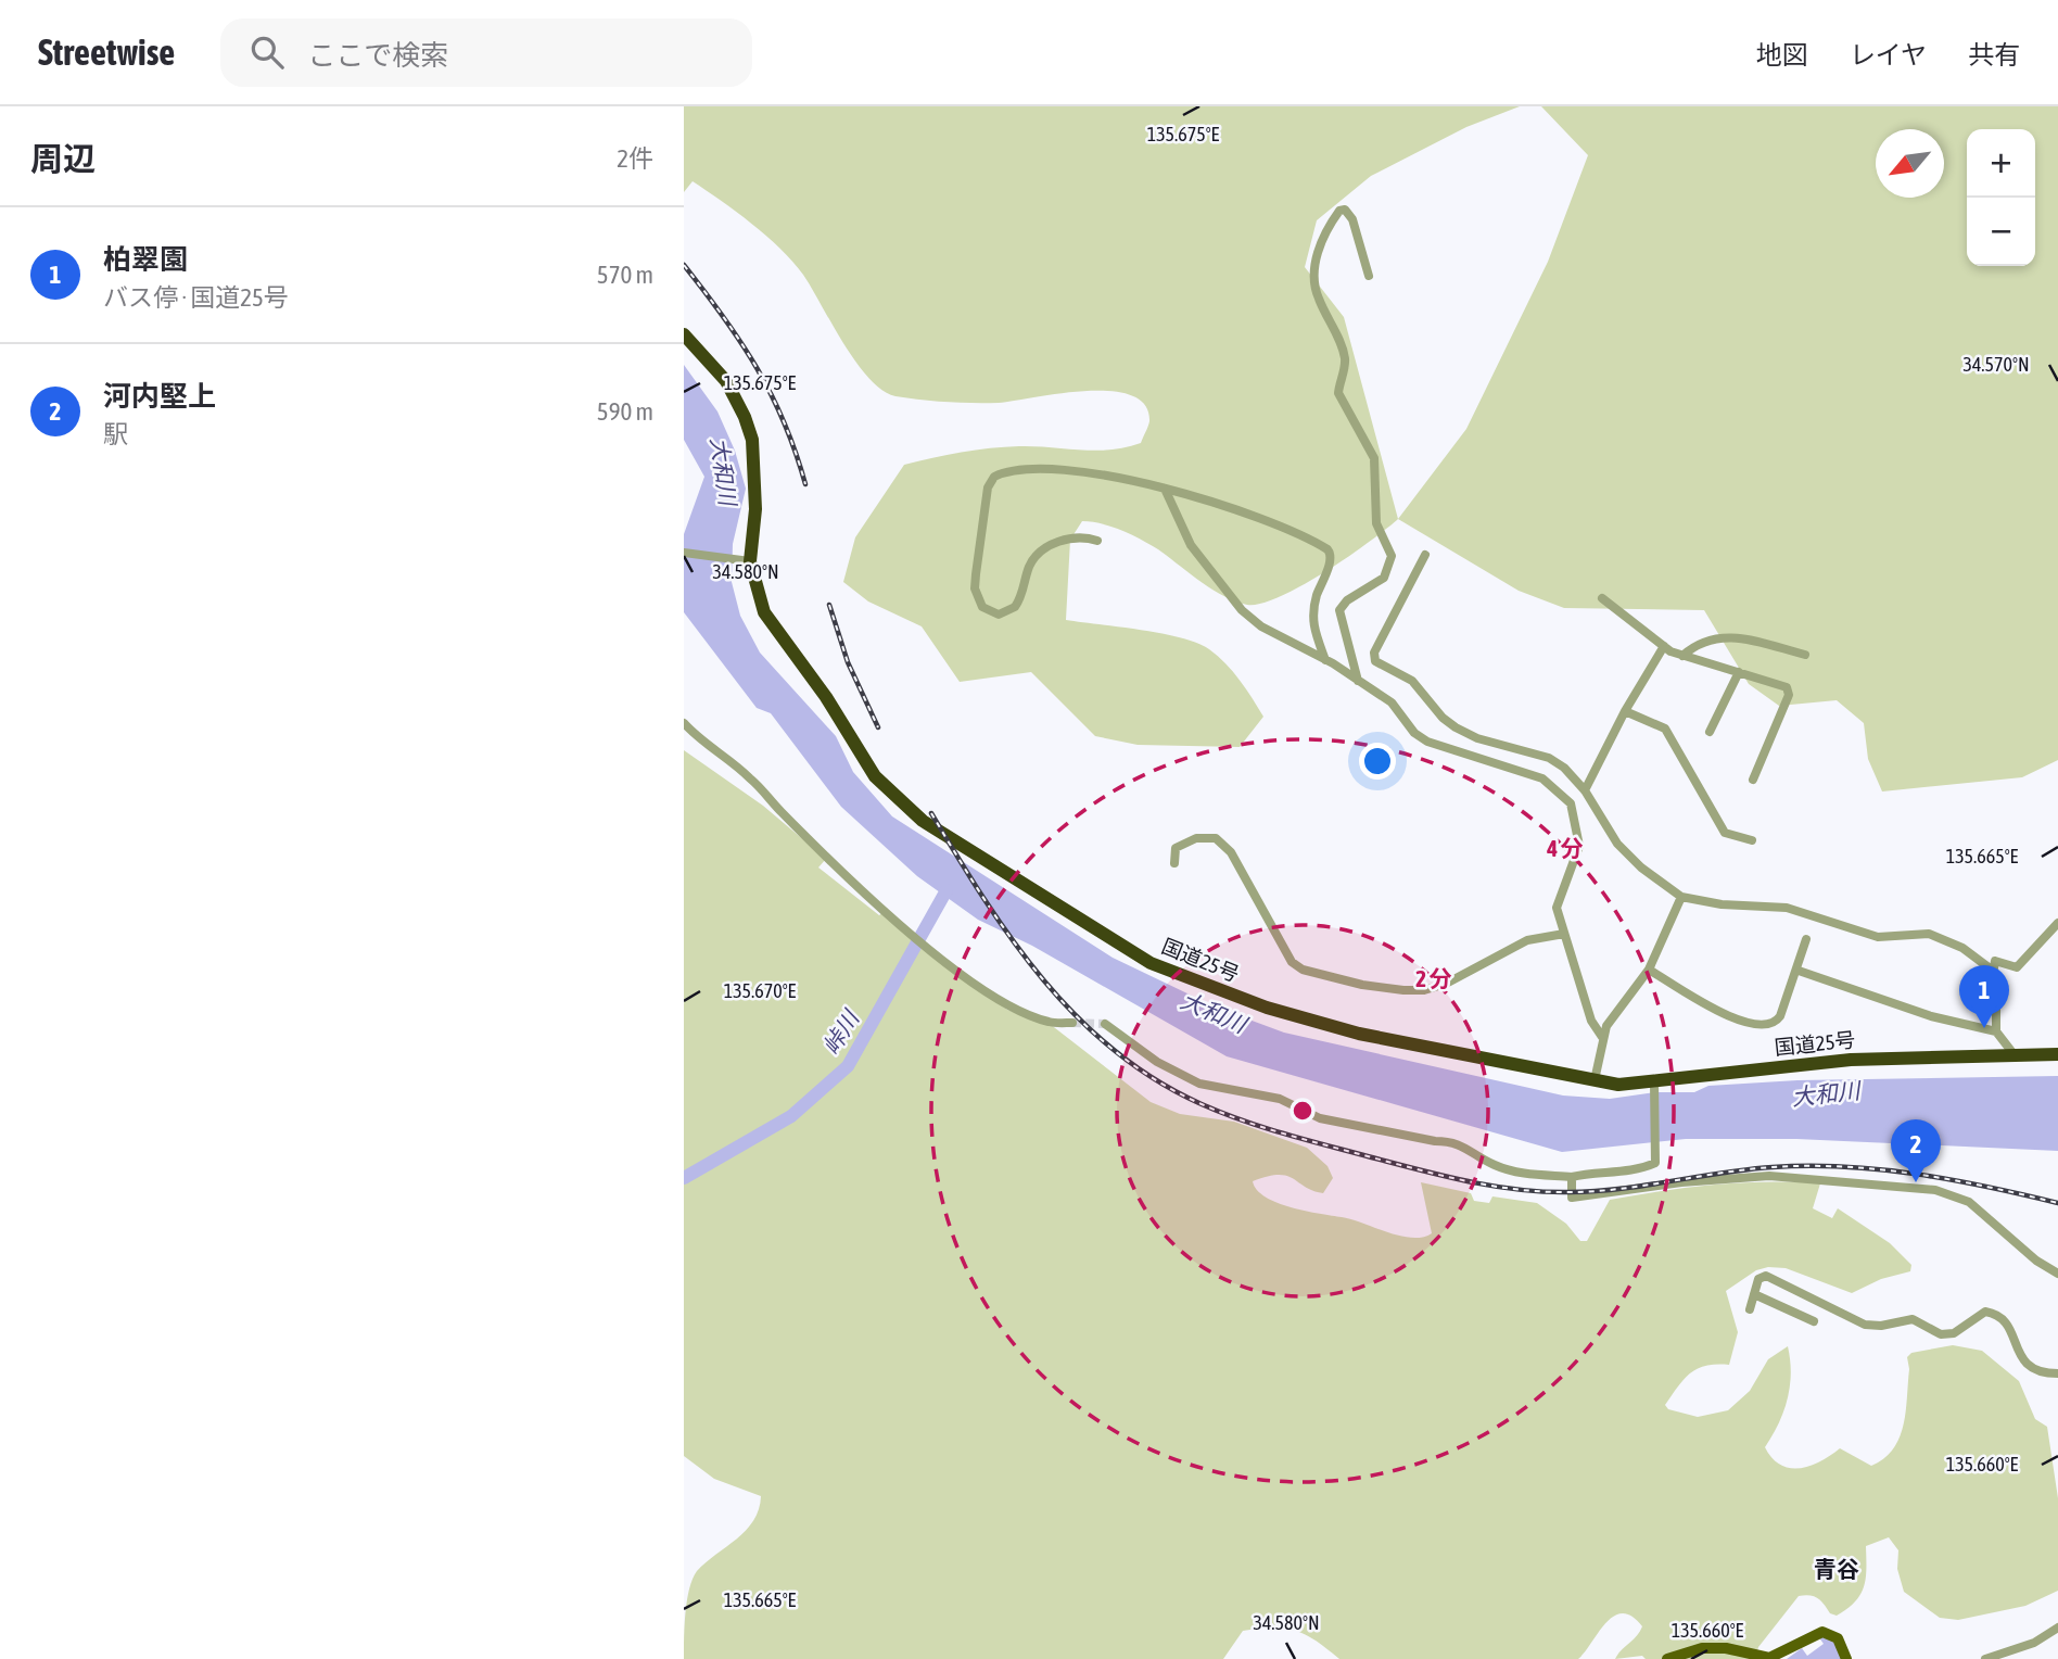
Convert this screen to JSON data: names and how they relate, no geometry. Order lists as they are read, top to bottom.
{
  "streets": {
    "highway": ["国道25号"]
  },
  "districts": ["青谷"],
  "water": ["大和川", "峠川"],
  "north": "bottom left",
  "page": {
    "header": "Streetwise",
    "search": "ここで検索",
    "nav": ["地図", "レイヤ", "共有"],
    "heading": ["周辺", "2件"],
    "map_buttons": ["+", "−"],
    "list": [
      {
        "mark": "1",
        "name": "柏翠園",
        "note": "バス停 · 国道25号",
        "value": "570 m"
      },
      {
        "mark": "2",
        "name": "河内堅上",
        "note": "駅",
        "value": "590 m"
      }
    ],
    "pins": ["1", "2"]
  },
  "coordinates": [
    "135.675°E",
    "34.570°N",
    "34.580°N",
    "135.665°E",
    "135.670°E",
    "135.660°E"
  ],
  "rings": ["4 分", "2 分"]
}
